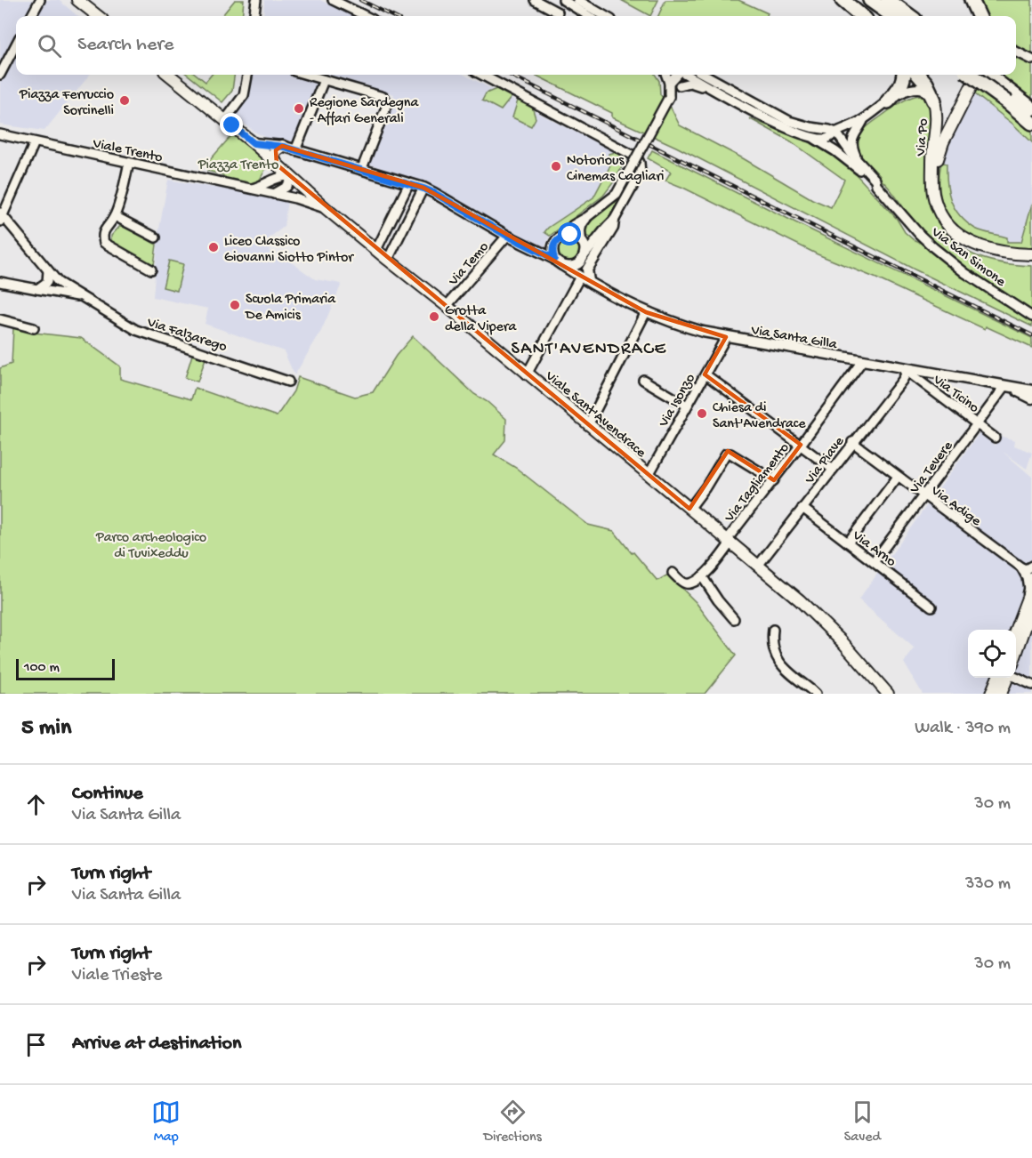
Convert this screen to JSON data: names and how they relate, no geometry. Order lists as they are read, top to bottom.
{
  "streets": {
    "main road": ["Via Po", "Viale Sant'Avendrace"],
    "street": [
      "Viale Trento",
      "Via San Simone",
      "Via Temo",
      "Via Falzarego",
      "Via Santa Gilla",
      "Via Ticino",
      "Via Isonzo",
      "Via Piave",
      "Via Tevere",
      "Via Tagliamento",
      "Via Adige",
      "Via Arno"
    ]
  },
  "crossings": [
    ["Viale Trento", "Viale Sant'Avendrace"],
    ["Via Temo", "Via Santa Gilla"],
    ["Via Temo", "Viale Sant'Avendrace"],
    ["Via Santa Gilla", "Via Ticino"],
    ["Via Santa Gilla", "Via Isonzo"],
    ["Via Santa Gilla", "Viale Sant'Avendrace"],
    ["Via Santa Gilla", "Via Piave"],
    ["Via Santa Gilla", "Via Tevere"],
    ["Via Santa Gilla", "Via Tagliamento"],
    ["Via Ticino", "Via Piave"],
    ["Via Ticino", "Via Tevere"],
    ["Via Isonzo", "Viale Sant'Avendrace"],
    ["Viale Sant'Avendrace", "Via Piave"],
    ["Viale Sant'Avendrace", "Via Tagliamento"],
    ["Via Piave", "Via Adige"],
    ["Via Piave", "Via Arno"],
    ["Via Tevere", "Via Adige"],
    ["Via Tevere", "Via Arno"]
  ],
  "districts": ["SANT'AVENDRACE"],
  "parks": ["Piazza Trento", "Parco archeologico di Tuvixeddu"],
  "places": [
    "Piazza Ferruccio Sorcinelli",
    "Regione Sardegna - Affari Generali",
    "Notorious Cinemas Cagliari",
    "Liceo Classico Giovanni Siotto Pintor",
    "Scuola Primaria De Amicis",
    "Grotta della Vipera",
    "Chiesa di Sant'Avendrace"
  ],
  "scale_bar": "100 m",
  "page": {
    "search": "Search here",
    "scale": "100 m",
    "heading": ["5 min", "Walk · 390 m"],
    "list": [
      ["Continue", "Via Santa Gilla", "30 m"],
      ["Turn right", "Via Santa Gilla", "330 m"],
      ["Turn right", "Viale Trieste", "30 m"],
      "Arrive at destination"
    ],
    "nav": ["Map", "Directions", "Saved"]
  }
}
